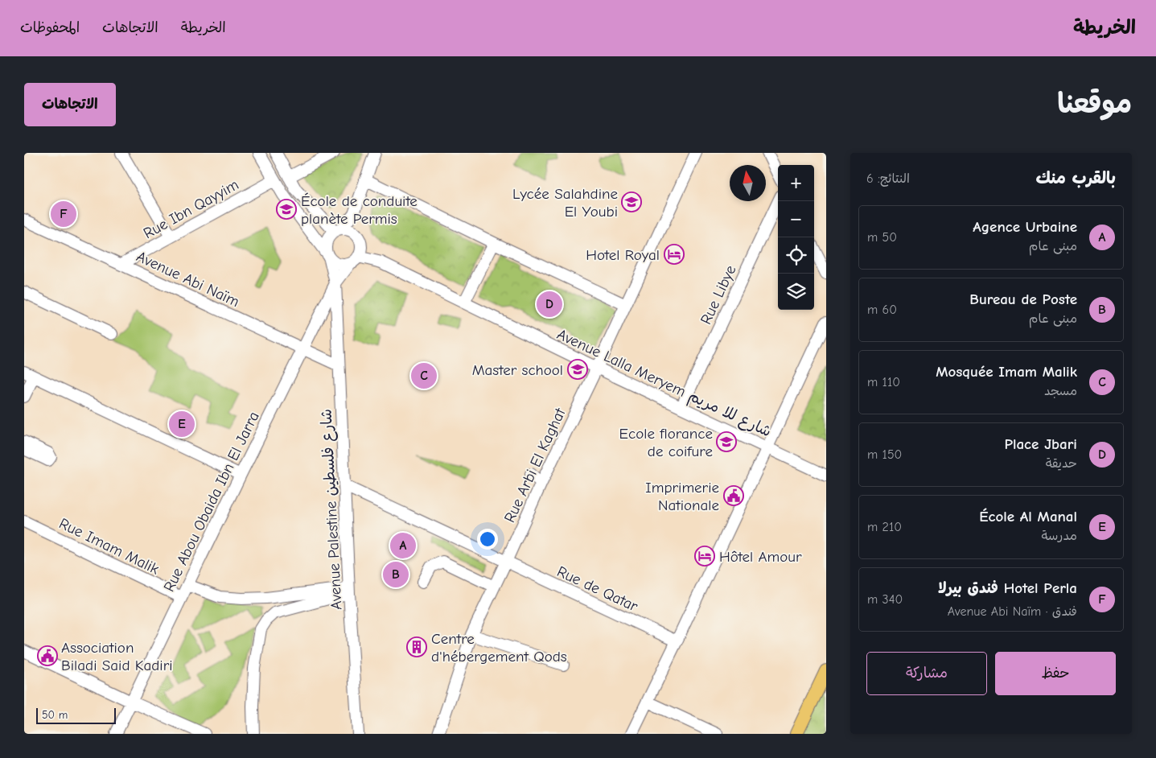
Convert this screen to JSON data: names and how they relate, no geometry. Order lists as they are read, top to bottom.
{
  "streets": {
    "street": [
      "Rue Ibn Qayyim",
      "Avenue Abi Naïm",
      "Rue Libye",
      "Avenue Lalla Meryem شارع للا مريم",
      "Rue Arbi El Kaghat",
      "Rue Abou Obaida Ibn El Jarra",
      "Avenue Palestine شارع فلسطين",
      "Rue Imam Malik",
      "Rue de Qatar"
    ]
  },
  "crossings": [
    ["Rue Ibn Qayyim", "Avenue Abi Naïm"],
    ["Avenue Abi Naïm", "Rue Abou Obaida Ibn El Jarra"],
    ["Avenue Abi Naïm", "Avenue Palestine شارع فلسطين"],
    ["Rue Libye", "Avenue Lalla Meryem شارع للا مريم"],
    ["Avenue Lalla Meryem شارع للا مريم", "Rue Arbi El Kaghat"],
    ["Avenue Lalla Meryem شارع للا مريم", "Avenue Palestine شارع فلسطين"],
    ["Rue Arbi El Kaghat", "Rue de Qatar"],
    ["Rue Abou Obaida Ibn El Jarra", "Avenue Palestine شارع فلسطين"],
    ["Rue Abou Obaida Ibn El Jarra", "Rue Imam Malik"],
    ["Avenue Palestine شارع فلسطين", "Rue de Qatar"]
  ],
  "places": {
    "school or university": [
      "Lycée Salahdine El Youbi",
      "École de conduite planète Permis",
      "Master school",
      "Ecole florance de coifure"
    ],
    "hotel": ["Hotel Royal", "Hôtel Amour"],
    "public building": ["Imprimerie Nationale", "Association Biladi Said Kadiri"],
    "building": ["Centre d'hébergement Qods"]
  },
  "scale_bar": "50 m",
  "north": "top",
  "page": {
    "header": "الخريطة",
    "nav": ["الخريطة", "الاتجاهات", "المحفوظات"],
    "title": "موقعنا",
    "buttons": [
      "الاتجاهات",
      ["حفظ", "مشاركة"]
    ],
    "heading": ["بالقرب منك", "النتائج: 6"],
    "map_buttons": ["+", "−"],
    "pins": [
      "F",
      "D",
      "C",
      "E",
      "A",
      "B"
    ],
    "list": [
      {
        "mark": "A",
        "name": "Agence Urbaine",
        "note": "مبنى عام",
        "value": "50 m"
      },
      {
        "mark": "B",
        "name": "Bureau de Poste",
        "note": "مبنى عام",
        "value": "60 m"
      },
      {
        "mark": "C",
        "name": "Mosquée Imam Malik",
        "note": "مسجد",
        "value": "110 m"
      },
      {
        "mark": "D",
        "name": "Place Jbari",
        "note": "حديقة",
        "value": "150 m"
      },
      {
        "mark": "E",
        "name": "École Al Manal",
        "note": "مدرسة",
        "value": "210 m"
      },
      {
        "mark": "F",
        "name": "Hotel Perla فندق بيرلا",
        "note": "فندق · Avenue Abi Naïm",
        "value": "340 m"
      }
    ],
    "scale": "50 m"
  }
}
